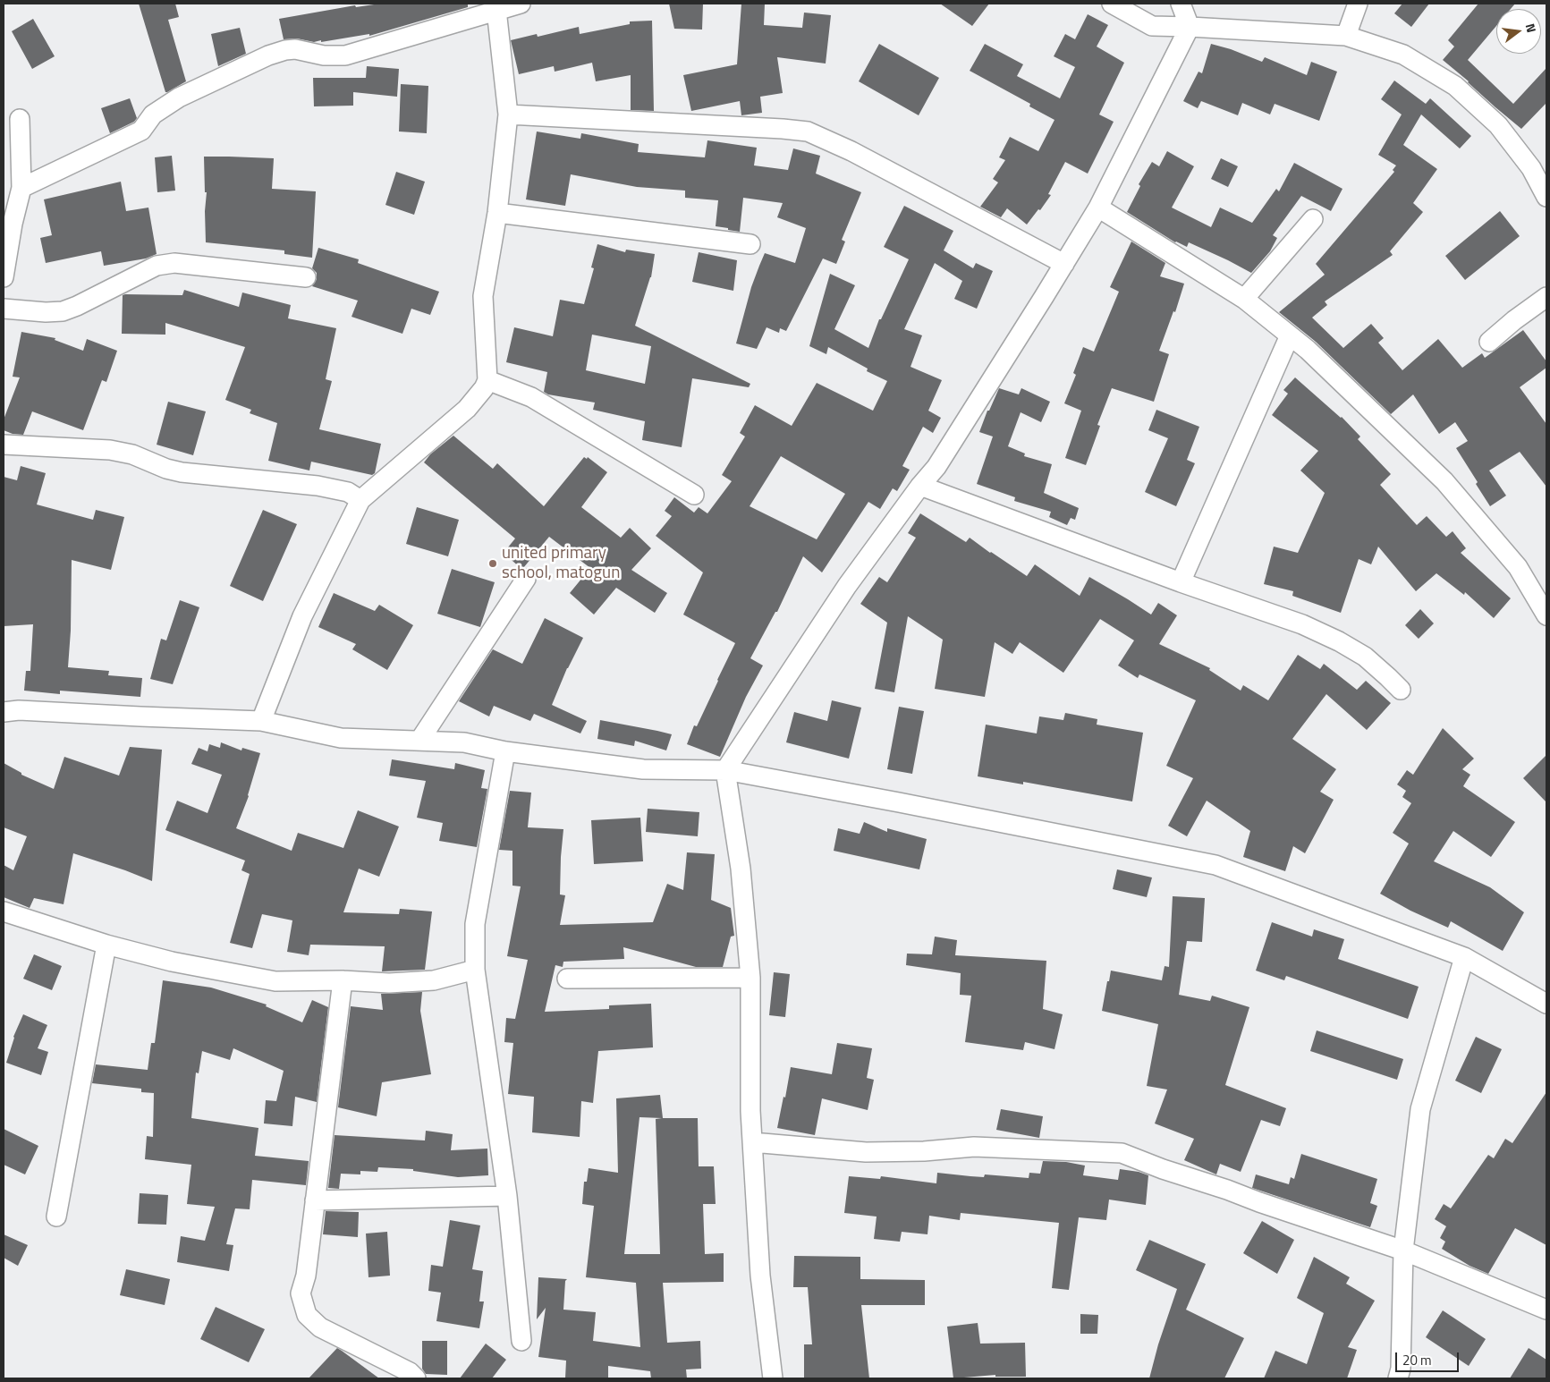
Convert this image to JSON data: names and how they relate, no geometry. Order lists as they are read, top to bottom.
{
  "places": ["united primary school, matogun"],
  "scale_bar": "20 m",
  "north": "right"
}
